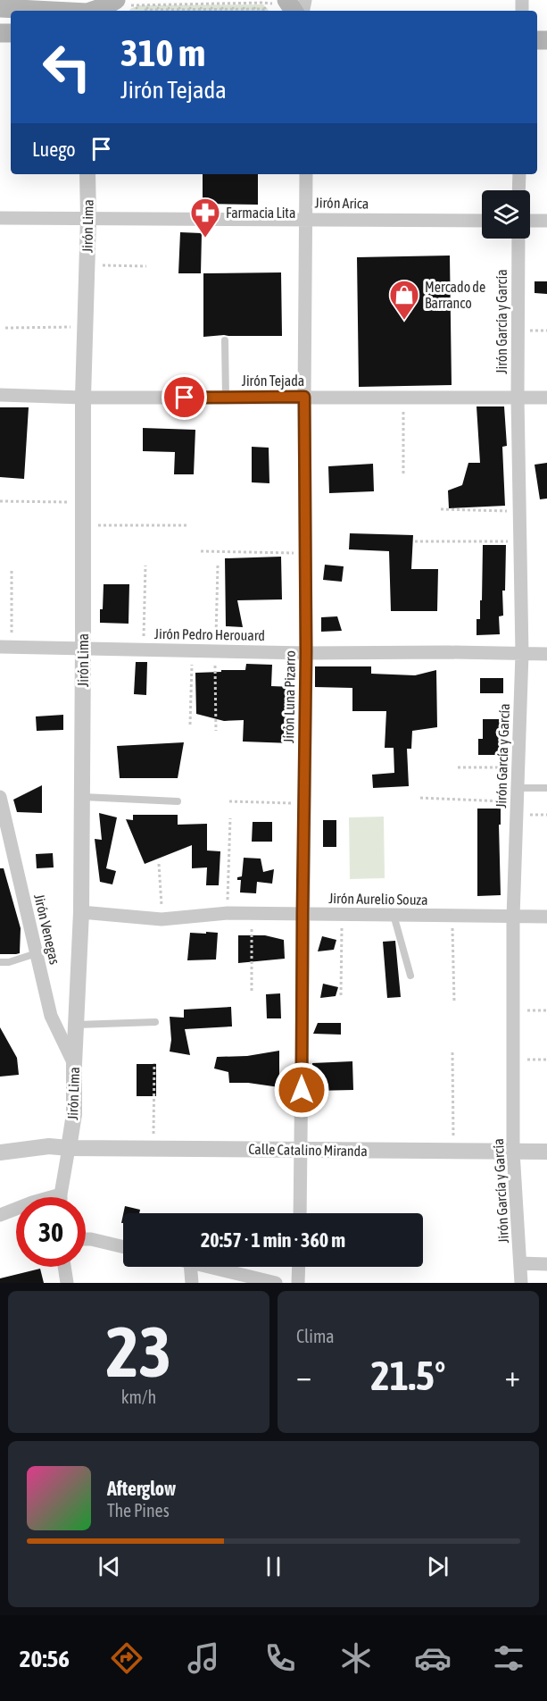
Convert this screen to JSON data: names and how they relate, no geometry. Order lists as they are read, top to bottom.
{
  "streets": {
    "street": [
      "Jirón Arica",
      "Jirón Lima",
      "Jirón García y García",
      "Jirón Tejada",
      "Jirón Pedro Herouard",
      "Jirón Luna Pizarro",
      "Jirón Aurelio Souza",
      "Jirón Venegas",
      "Calle Catalino Miranda"
    ]
  },
  "crossings": [
    ["Jirón Arica", "Jirón Lima"],
    ["Jirón Arica", "Jirón Luna Pizarro"],
    ["Jirón Lima", "Jirón Tejada"],
    ["Jirón Lima", "Jirón Pedro Herouard"],
    ["Jirón Lima", "Jirón Aurelio Souza"],
    ["Jirón Lima", "Jirón Venegas"],
    ["Jirón Lima", "Calle Catalino Miranda"],
    ["Jirón García y García", "Jirón Tejada"],
    ["Jirón García y García", "Jirón Pedro Herouard"],
    ["Jirón García y García", "Jirón Aurelio Souza"],
    ["Jirón García y García", "Calle Catalino Miranda"],
    ["Jirón Tejada", "Jirón Luna Pizarro"],
    ["Jirón Pedro Herouard", "Jirón Luna Pizarro"],
    ["Jirón Luna Pizarro", "Jirón Aurelio Souza"],
    ["Jirón Luna Pizarro", "Calle Catalino Miranda"]
  ],
  "places": {
    "pharmacy": ["Farmacia Lita"],
    "shop": ["Mercado de Barranco"]
  },
  "page": {
    "turn": ["310 m", "Jirón Tejada"],
    "then": "Luego",
    "limit": "30",
    "trip": "20:57 · 1 min · 360 m",
    "tile": [
      ["23", "km/h"],
      "Clima"
    ],
    "heat": ["−", "21.5°", "+"],
    "song": ["Afterglow", "The Pines"],
    "tabs": "20:56"
  }
}
